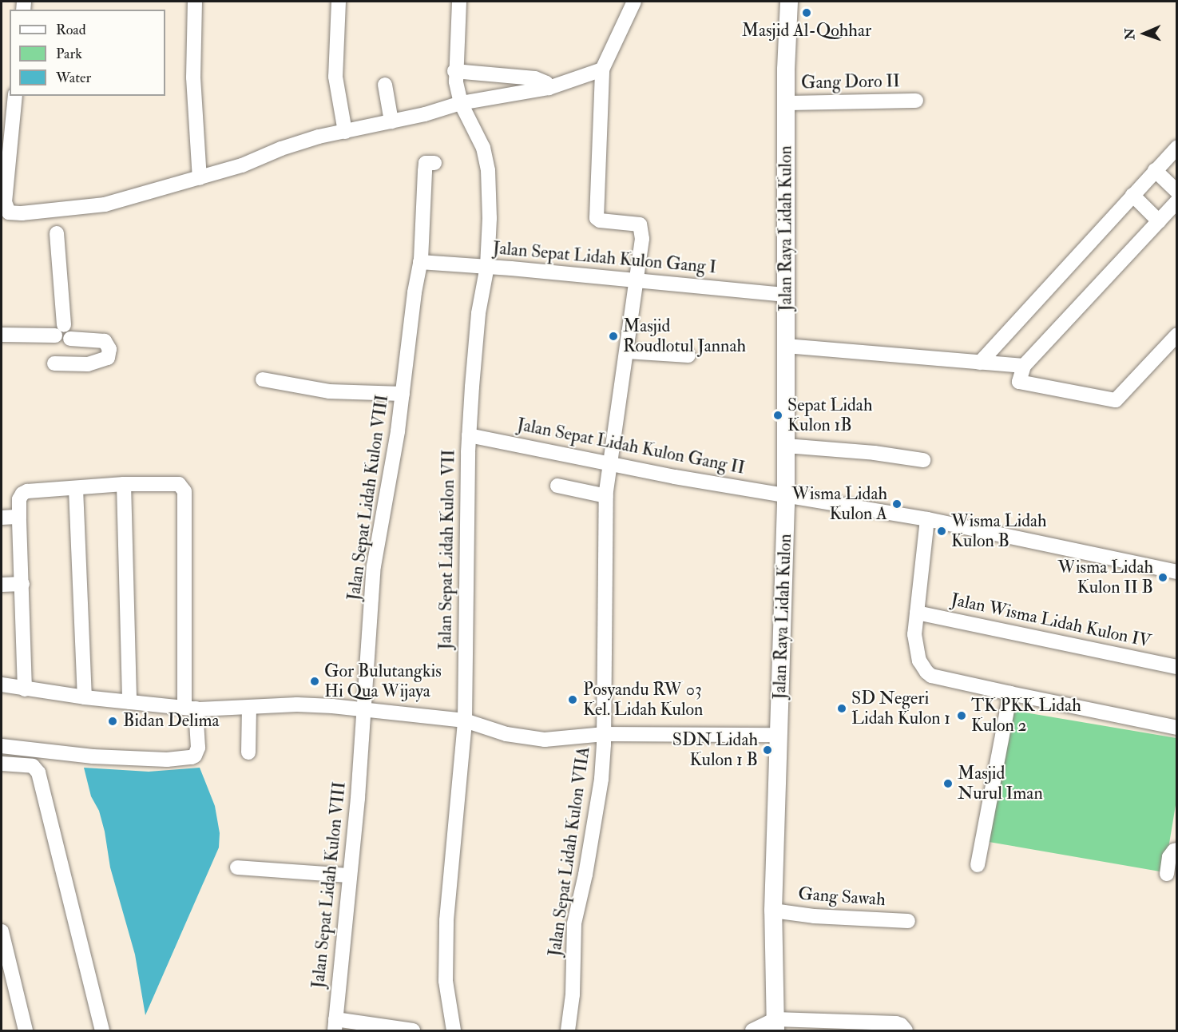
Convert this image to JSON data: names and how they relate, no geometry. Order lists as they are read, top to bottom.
{
  "streets": {
    "main road": ["Jalan Raya Lidah Kulon"],
    "street": [
      "Gang Doro II",
      "Jalan Sepat Lidah Kulon Gang I",
      "Jalan Sepat Lidah Kulon Gang II",
      "Jalan Sepat Lidah Kulon VIII",
      "Jalan Sepat Lidah Kulon VII",
      "Jalan Wisma Lidah Kulon IV",
      "Jalan Sepat Lidah Kulon VIIA",
      "Gang Sawah"
    ]
  },
  "crossings": [
    ["Gang Doro II", "Jalan Raya Lidah Kulon"],
    ["Jalan Raya Lidah Kulon", "Jalan Sepat Lidah Kulon Gang I"],
    ["Jalan Raya Lidah Kulon", "Jalan Sepat Lidah Kulon Gang II"],
    ["Jalan Raya Lidah Kulon", "Gang Sawah"],
    ["Jalan Sepat Lidah Kulon Gang I", "Jalan Sepat Lidah Kulon VIII"],
    ["Jalan Sepat Lidah Kulon Gang I", "Jalan Sepat Lidah Kulon VII"],
    ["Jalan Sepat Lidah Kulon Gang I", "Jalan Sepat Lidah Kulon VIIA"],
    ["Jalan Sepat Lidah Kulon Gang II", "Jalan Sepat Lidah Kulon VII"],
    ["Jalan Sepat Lidah Kulon Gang II", "Jalan Sepat Lidah Kulon VIIA"]
  ],
  "places": [
    "Masjid Al-Qohhar",
    "Masjid Roudlotul Jannah",
    "Sepat Lidah Kulon 1B",
    "Wisma Lidah Kulon A",
    "Wisma Lidah Kulon B",
    "Wisma Lidah Kulon II B",
    "Gor Bulutangkis Hi Qua Wijaya",
    "Posyandu RW 03 Kel. Lidah Kulon",
    "SD Negeri Lidah Kulon 1",
    "TK PKK Lidah Kulon 2",
    "Bidan Delima",
    "SDN Lidah Kulon 1 B",
    "Masjid Nurul Iman"
  ],
  "legend": ["Road", "Park", "Water"],
  "north": "left"
}
